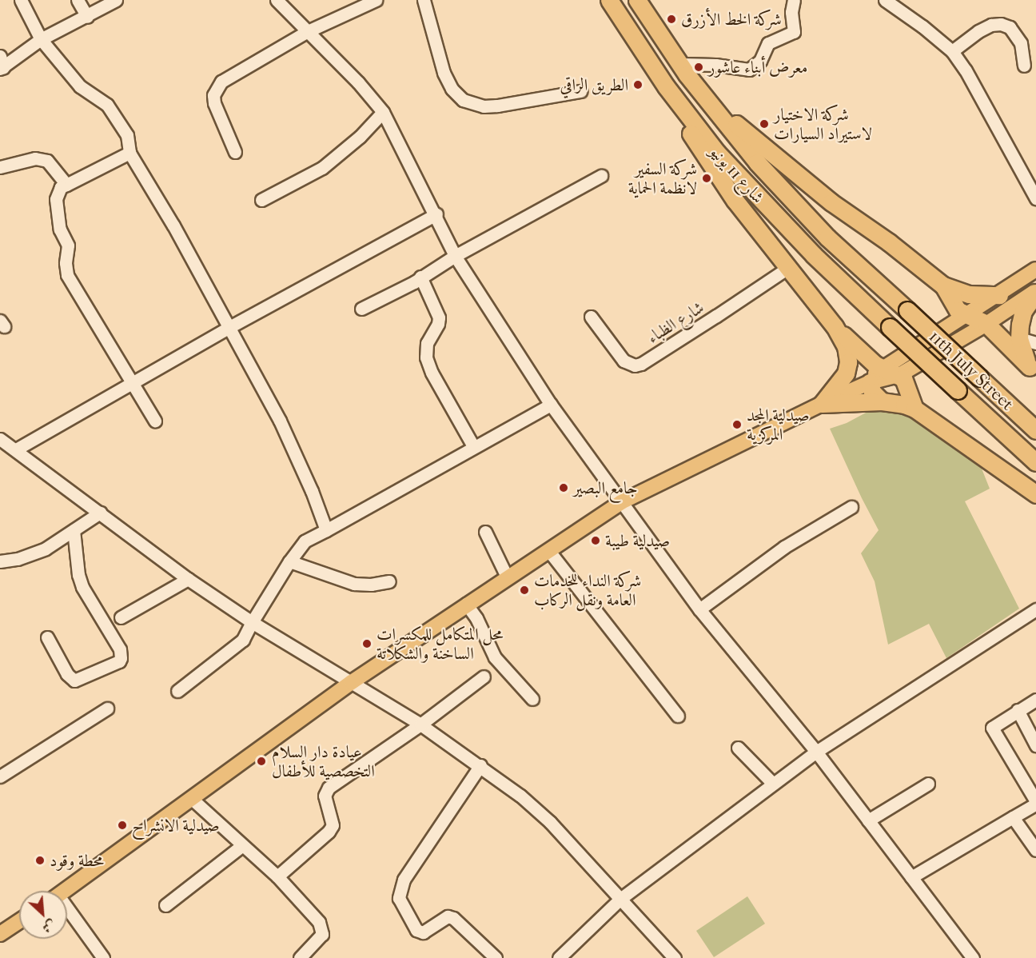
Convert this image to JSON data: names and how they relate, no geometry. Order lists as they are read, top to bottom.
{
  "streets": {
    "highway": ["شارع 11 يونيو", "11th July Street"],
    "street": ["شارع الظباء"]
  },
  "crossings": [
    ["شارع 11 يونيو", "11th July Street"]
  ],
  "places": [
    "شركة الخط الأزرق",
    "معرض أبناء عاشور",
    "الطريق الراقي",
    "شركة الاختيار لاستيراد السيارات",
    "شركة السفير لانظمة الحماية",
    "صيدلية المجد المركزية",
    "جامع البصير",
    "صيدلية طيبة",
    "شركة النداء للخدمات العامة ونقل الركاب",
    "محل المتكامل للمكسرات الساخنة والشكلاتة",
    "عيادة دار السلام التخصصية للأطفال",
    "صيدلية الانشراح",
    "محطة وقود"
  ],
  "north": "bottom right"
}
